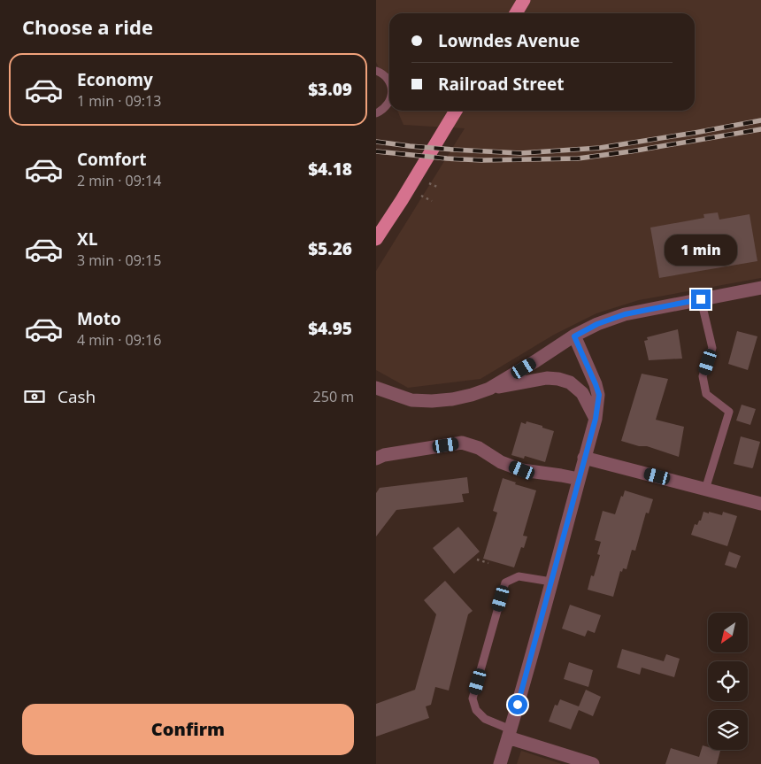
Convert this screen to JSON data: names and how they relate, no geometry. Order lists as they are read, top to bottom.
{
  "north": "bottom left",
  "page": {
    "heading": "Choose a ride",
    "banner": ["Lowndes Avenue", "Railroad Street"],
    "list": [
      {
        "name": "Economy",
        "note": "1 min · 09:13",
        "value": "$3.09"
      },
      {
        "name": "Comfort",
        "note": "2 min · 09:14",
        "value": "$4.18"
      },
      {
        "name": "XL",
        "note": "3 min · 09:15",
        "value": "$5.26"
      },
      {
        "name": "Moto",
        "note": "4 min · 09:16",
        "value": "$4.95"
      }
    ],
    "bubble": "1 min",
    "pay": ["Cash", "250 m"],
    "buttons": "Confirm"
  }
}
